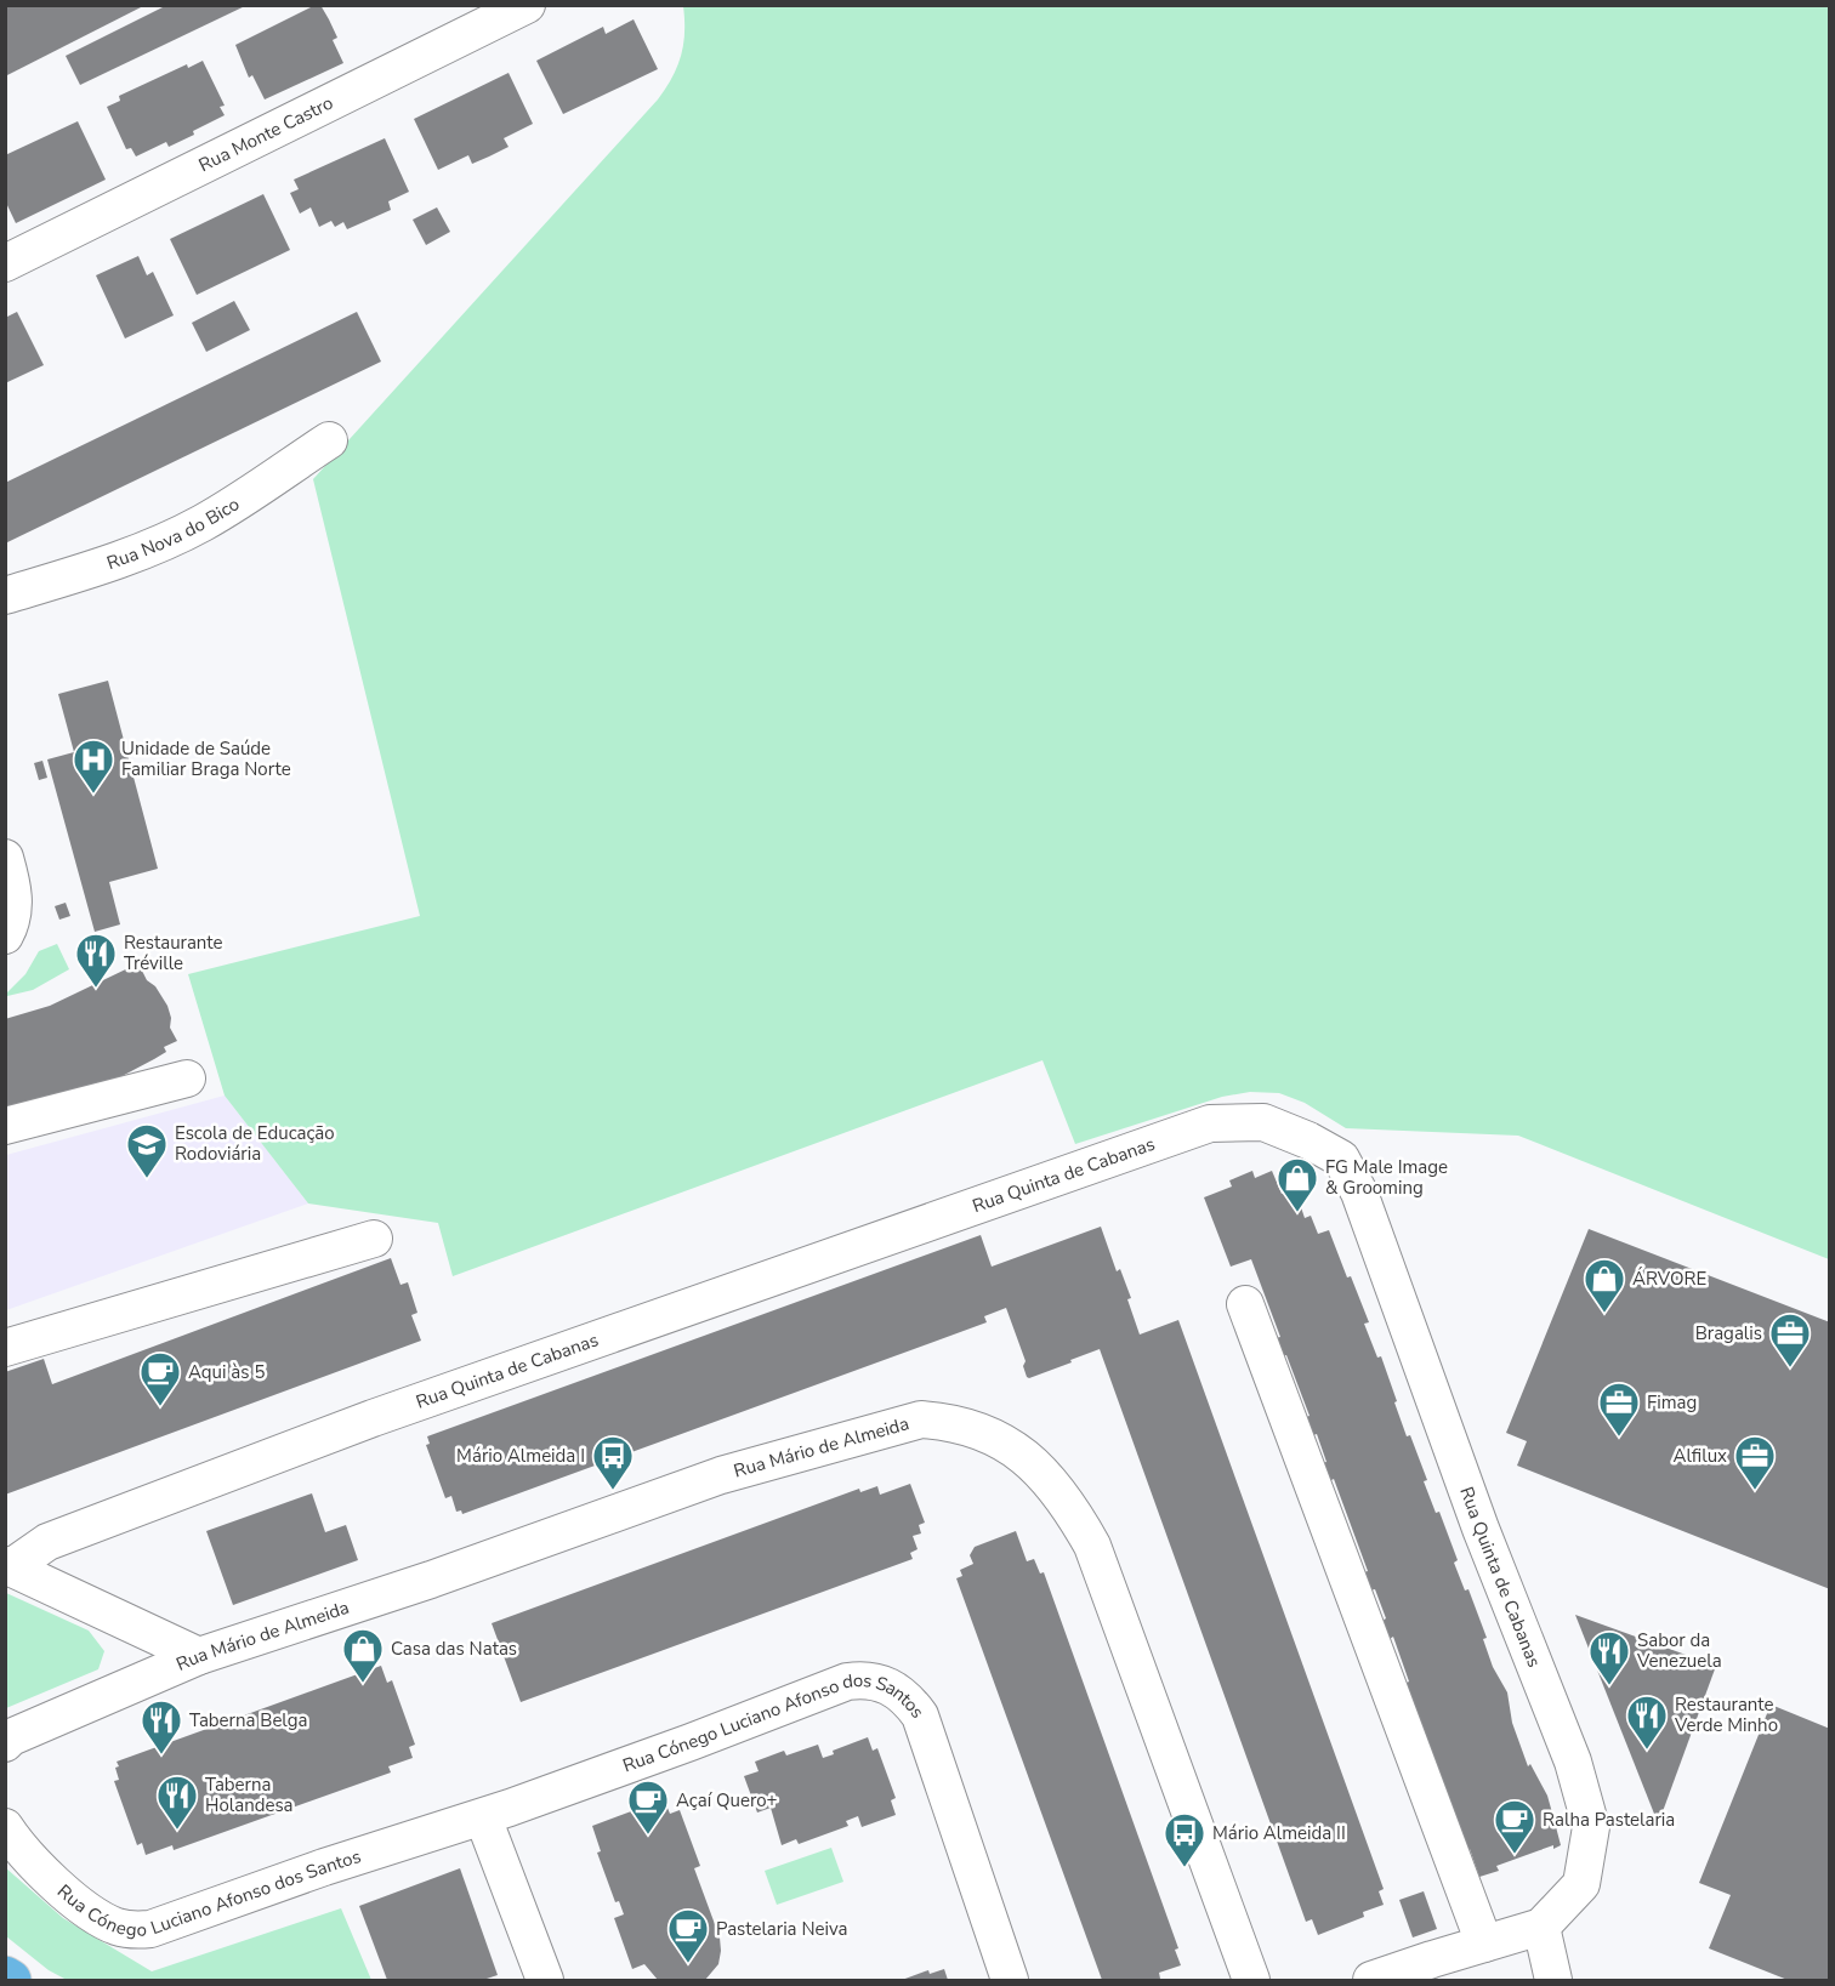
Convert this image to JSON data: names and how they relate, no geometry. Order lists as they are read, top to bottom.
{
  "streets": {
    "street": [
      "Rua Monte Castro",
      "Rua Nova do Bico",
      "Rua Quinta de Cabanas",
      "Rua Mário de Almeida",
      "Rua Cónego Luciano Afonso dos Santos"
    ]
  },
  "places": {
    "hospital": ["Unidade de Saúde Familiar Braga Norte"],
    "restaurant": [
      "Restaurante Tréville",
      "Sabor da Venezuela",
      "Restaurante Verde Minho",
      "Taberna Belga",
      "Taberna Holandesa"
    ],
    "school or university": ["Escola de Educação Rodoviária"],
    "shop": ["FG Male Image & Grooming", "ÁRVORE", "Casa das Natas"],
    "office": ["Bragalis", "Fimag", "Alfilux"],
    "cafe": [
      "Aqui às 5",
      "Açaí Quero+",
      "Ralha Pastelaria",
      "Pastelaria Neiva"
    ],
    "bus stop": ["Mário Almeida I", "Mário Almeida II"]
  }
}
